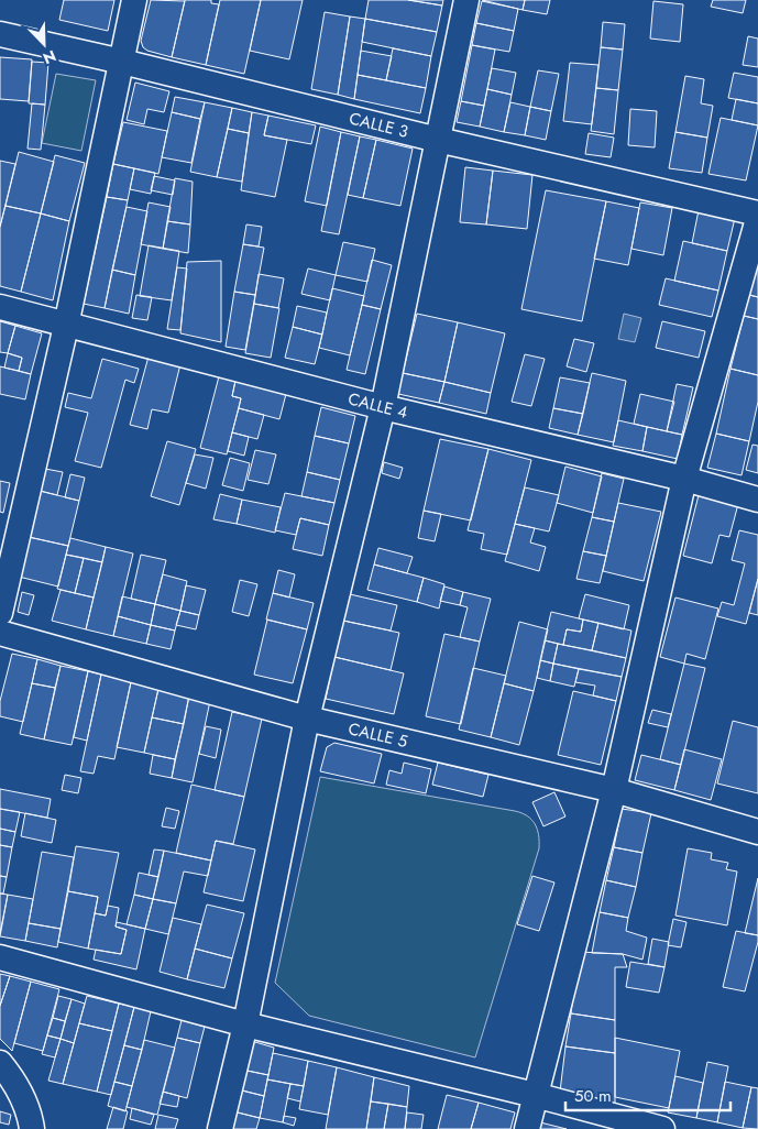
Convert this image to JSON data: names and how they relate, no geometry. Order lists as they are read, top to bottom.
{
  "streets": {
    "street": ["CALLE 3", "CALLE 4", "CALLE 5"]
  },
  "scale_bar": "50 m",
  "north": "bottom right"
}
